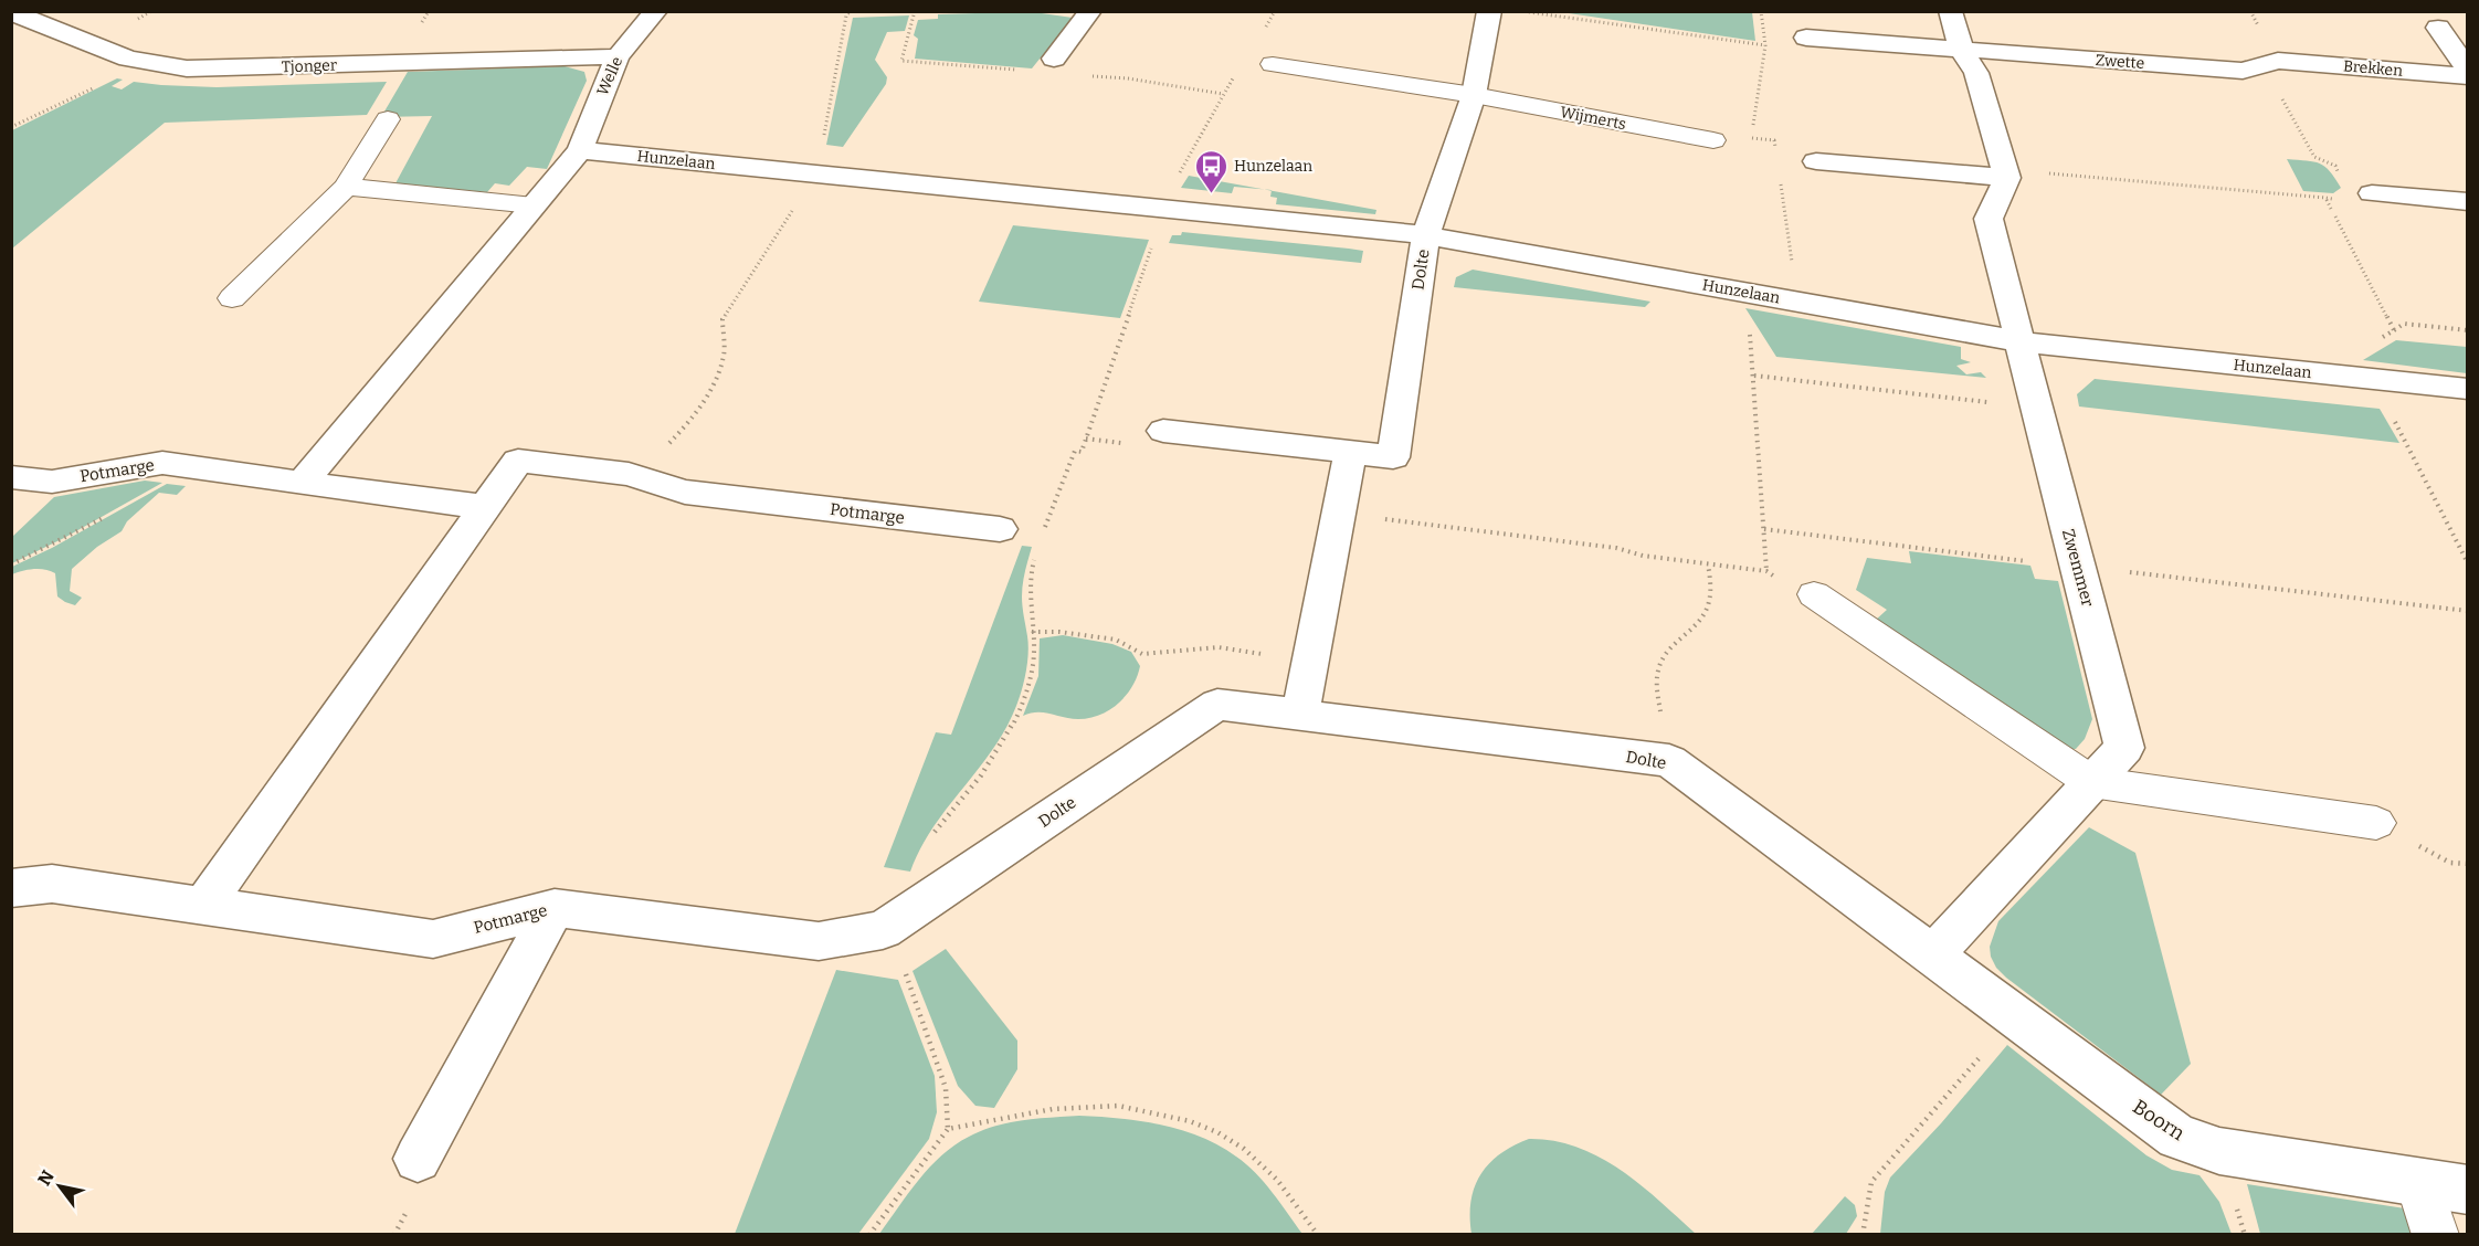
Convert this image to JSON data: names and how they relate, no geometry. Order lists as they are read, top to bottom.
{
  "streets": {
    "street": [
      "Zwette",
      "Tjonger",
      "Brekken",
      "Welle",
      "Hunzelaan",
      "Dolte",
      "Potmarge",
      "Zwemmer",
      "Boorn"
    ],
    "lane": ["Wijmerts"]
  },
  "crossings": [
    ["Zwette", "Brekken"],
    ["Tjonger", "Welle"],
    ["Welle", "Hunzelaan"],
    ["Hunzelaan", "Dolte"],
    ["Hunzelaan", "Zwemmer"],
    ["Dolte", "Potmarge"],
    ["Dolte", "Zwemmer"],
    ["Dolte", "Boorn"],
    ["Zwemmer", "Boorn"]
  ],
  "places": {
    "bus stop": ["Hunzelaan"]
  },
  "north": "top left"
}
